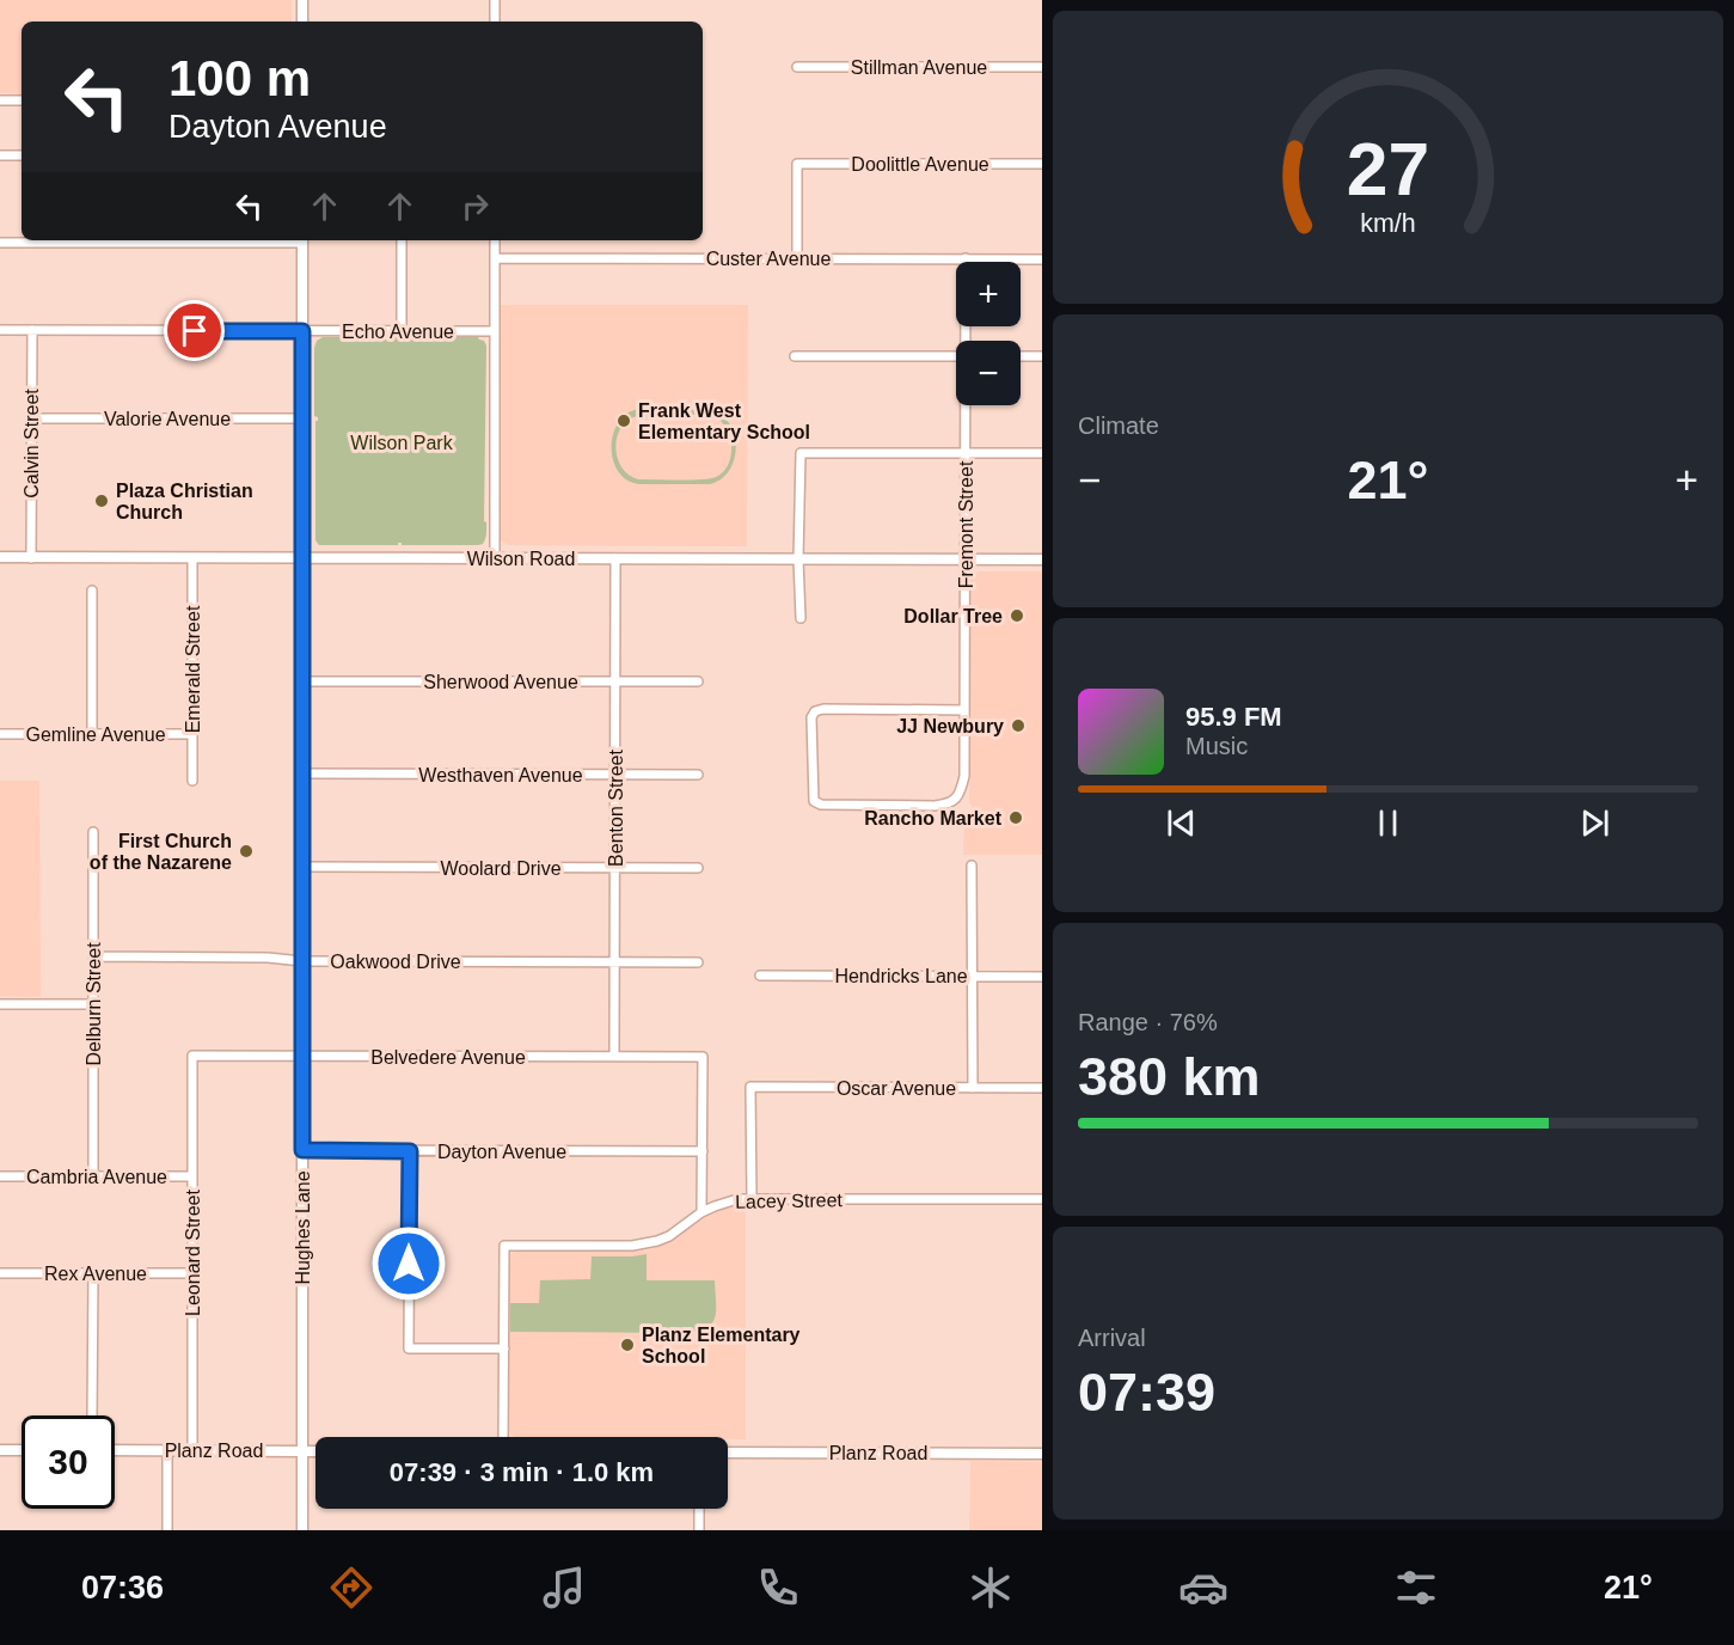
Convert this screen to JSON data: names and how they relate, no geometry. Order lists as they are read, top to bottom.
{
  "streets": {
    "street": [
      "Stillman Avenue",
      "Doolittle Avenue",
      "Custer Avenue",
      "Echo Avenue",
      "Valorie Avenue",
      "Calvin Street",
      "Fremont Street",
      "Wilson Road",
      "Emerald Street",
      "Sherwood Avenue",
      "Gemline Avenue",
      "Westhaven Avenue",
      "Benton Street",
      "Woolard Drive",
      "Oakwood Drive",
      "Hendricks Lane",
      "Delburn Street",
      "Belvedere Avenue",
      "Oscar Avenue",
      "Dayton Avenue",
      "Cambria Avenue",
      "Lacey Street",
      "Hughes Lane",
      "Leonard Street",
      "Rex Avenue",
      "Planz Road"
    ]
  },
  "crossings": [
    ["Doolittle Avenue", "Custer Avenue"],
    ["Custer Avenue", "Fremont Street"],
    ["Echo Avenue", "Calvin Street"],
    ["Echo Avenue", "Hughes Lane"],
    ["Valorie Avenue", "Calvin Street"],
    ["Valorie Avenue", "Hughes Lane"],
    ["Calvin Street", "Wilson Road"],
    ["Fremont Street", "Wilson Road"],
    ["Wilson Road", "Emerald Street"],
    ["Wilson Road", "Benton Street"],
    ["Wilson Road", "Hughes Lane"],
    ["Emerald Street", "Gemline Avenue"],
    ["Sherwood Avenue", "Benton Street"],
    ["Sherwood Avenue", "Hughes Lane"],
    ["Westhaven Avenue", "Benton Street"],
    ["Westhaven Avenue", "Hughes Lane"],
    ["Benton Street", "Woolard Drive"],
    ["Benton Street", "Oakwood Drive"],
    ["Benton Street", "Belvedere Avenue"],
    ["Woolard Drive", "Hughes Lane"],
    ["Oakwood Drive", "Delburn Street"],
    ["Oakwood Drive", "Hughes Lane"],
    ["Delburn Street", "Cambria Avenue"],
    ["Belvedere Avenue", "Dayton Avenue"],
    ["Belvedere Avenue", "Hughes Lane"],
    ["Belvedere Avenue", "Leonard Street"],
    ["Oscar Avenue", "Lacey Street"],
    ["Dayton Avenue", "Hughes Lane"],
    ["Cambria Avenue", "Leonard Street"],
    ["Hughes Lane", "Planz Road"],
    ["Leonard Street", "Rex Avenue"],
    ["Leonard Street", "Planz Road"]
  ],
  "parks": ["Wilson Park"],
  "places": [
    "Frank West Elementary School",
    "Plaza Christian Church",
    "Dollar Tree",
    "JJ Newbury",
    "Rancho Market",
    "First Church of the Nazarene",
    "Planz Elementary School"
  ],
  "page": {
    "turn": ["100 m", "Dayton Avenue"],
    "map_buttons": ["+", "−"],
    "tile": [
      "Climate",
      ["Range · 76%", "380 km"],
      ["Arrival", "07:39"]
    ],
    "heat": ["−", "21°", "+"],
    "song": ["95.9 FM", "Music"],
    "limit": "30",
    "trip": "07:39 · 3 min · 1.0 km",
    "tabs": ["07:36", "21°"],
    "gauge": ["27", "km/h"]
  }
}
